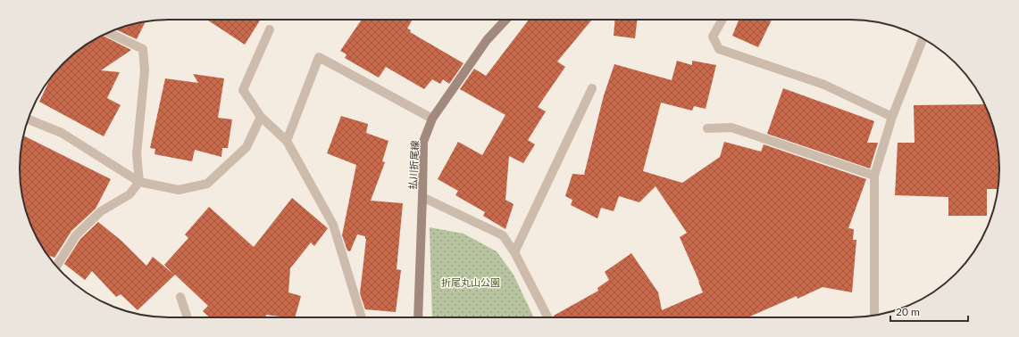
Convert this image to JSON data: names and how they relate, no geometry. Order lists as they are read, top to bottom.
{
  "streets": {
    "main road": ["払川折尾線"]
  },
  "parks": ["折尾丸山公園"],
  "scale_bar": "20 m"
}
